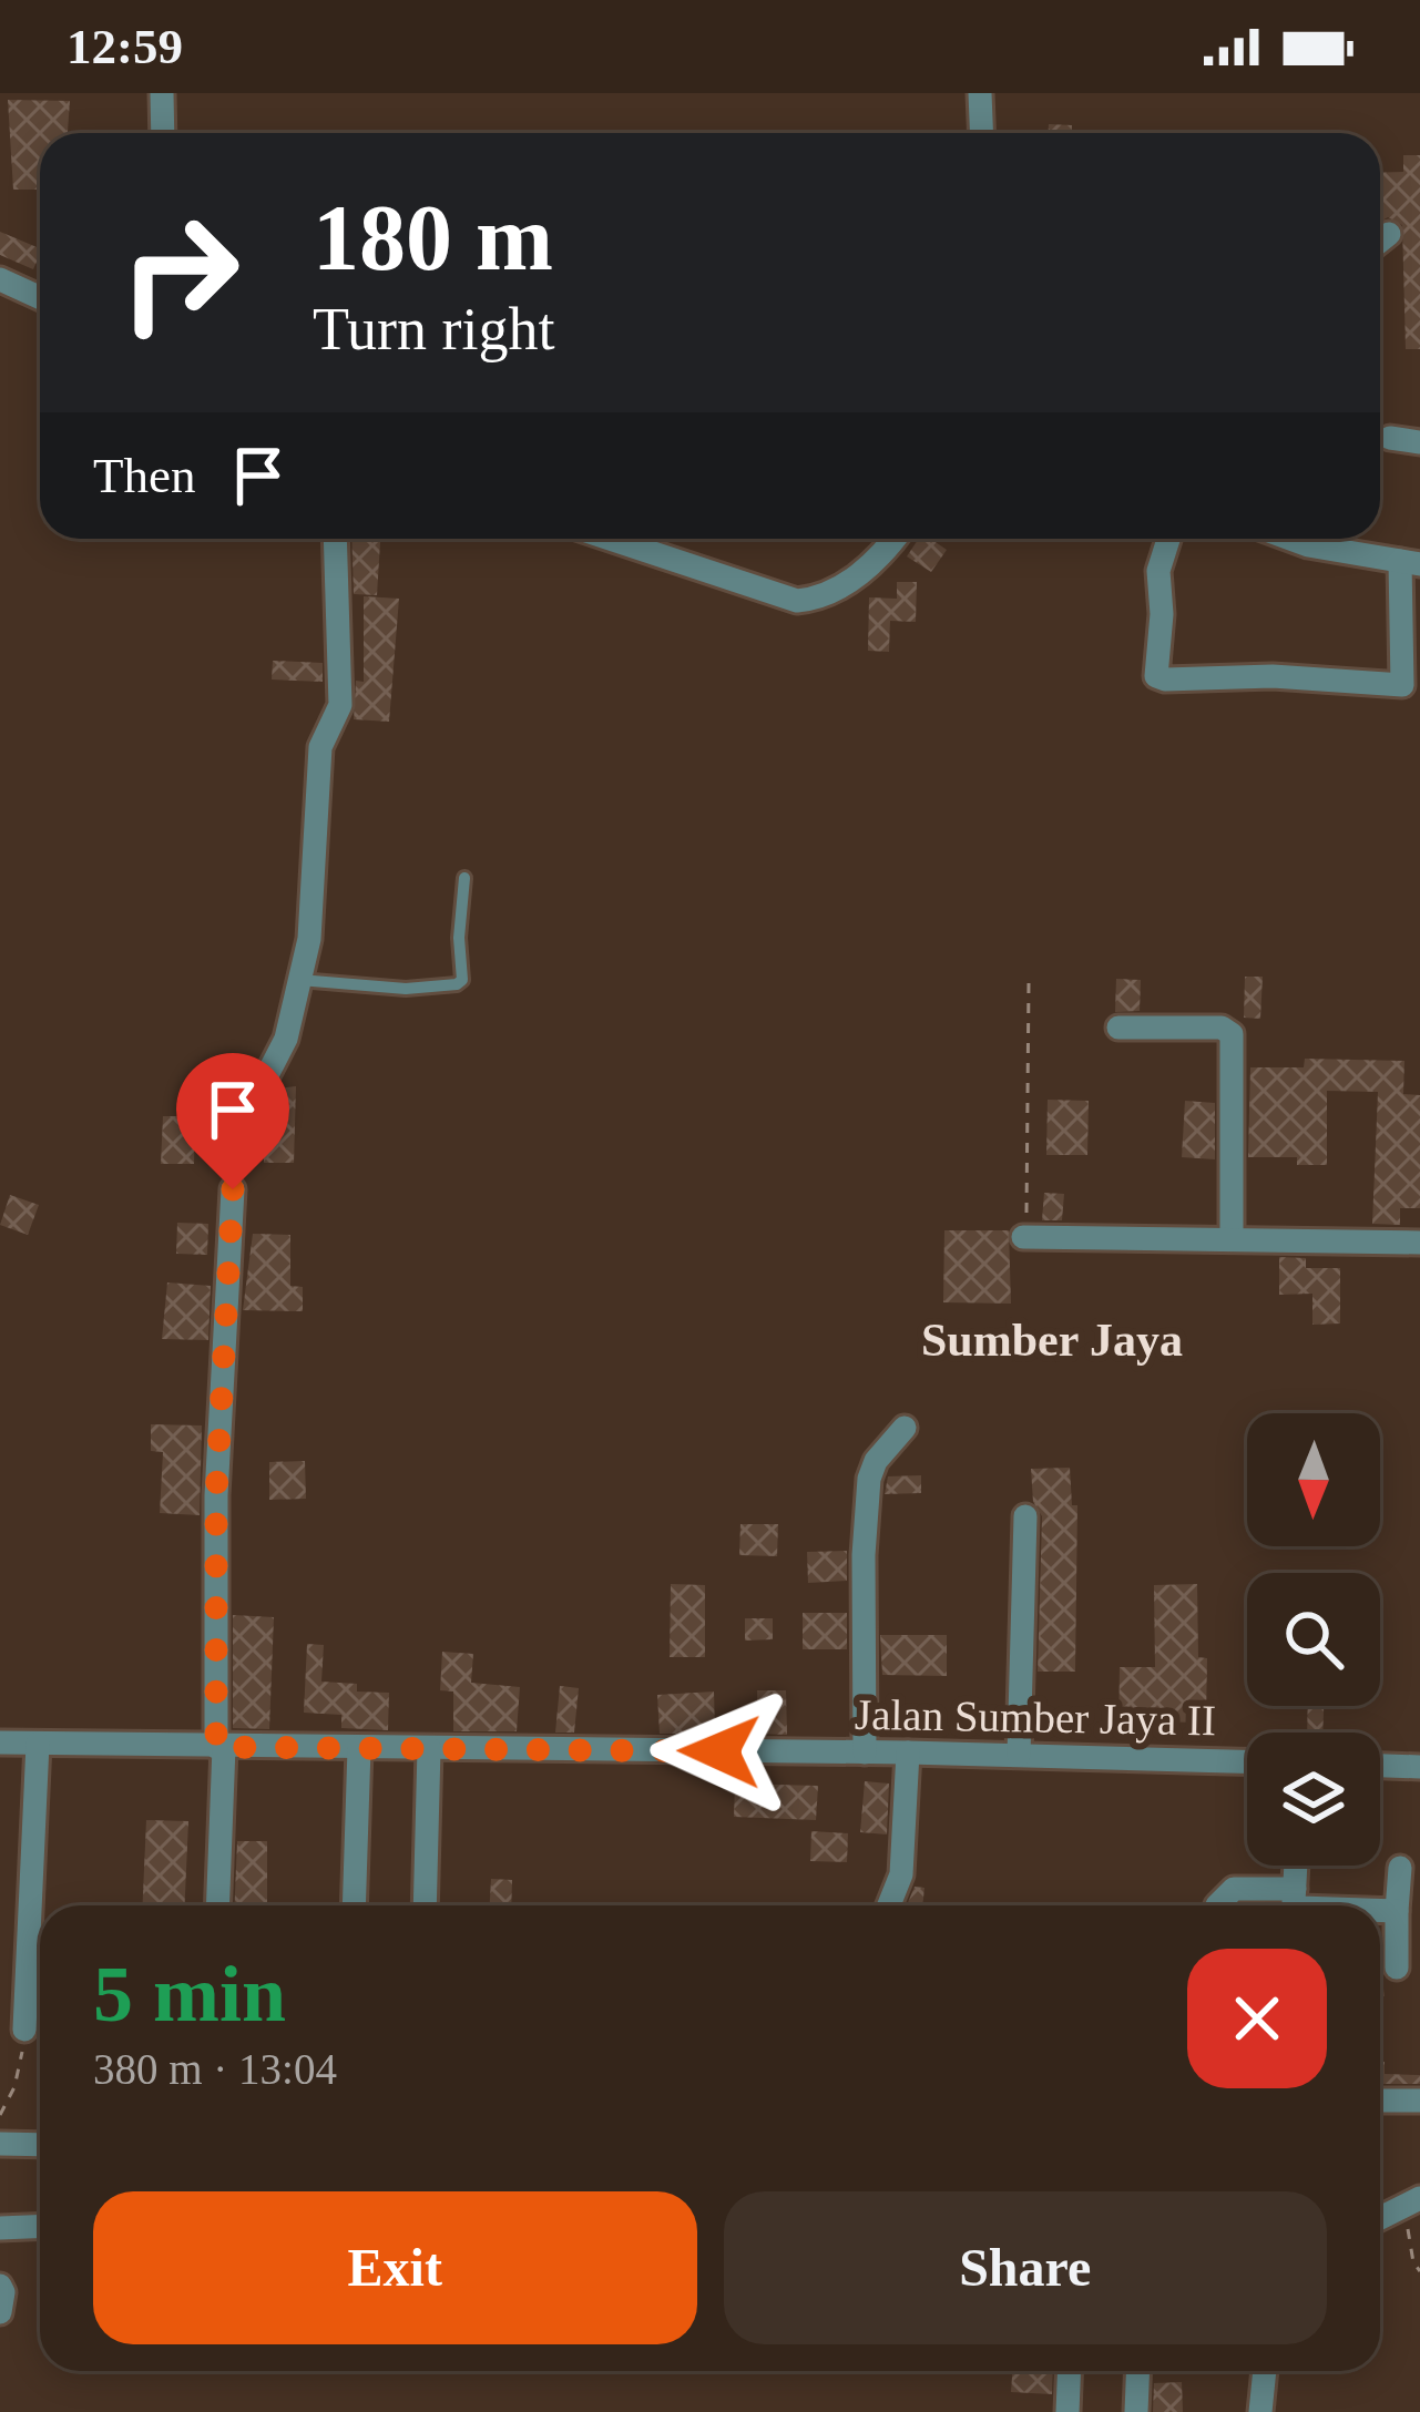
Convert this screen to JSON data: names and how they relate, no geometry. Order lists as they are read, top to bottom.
{
  "streets": {
    "street": ["Jalan Sumber Jaya II"]
  },
  "districts": ["Sumber Jaya"],
  "north": "bottom",
  "page": {
    "status": "12:59",
    "turn": ["180 m", "Turn right"],
    "then": "Then",
    "heading": ["5 min", "380 m · 13:04"],
    "buttons": ["Exit", "Share"]
  }
}
